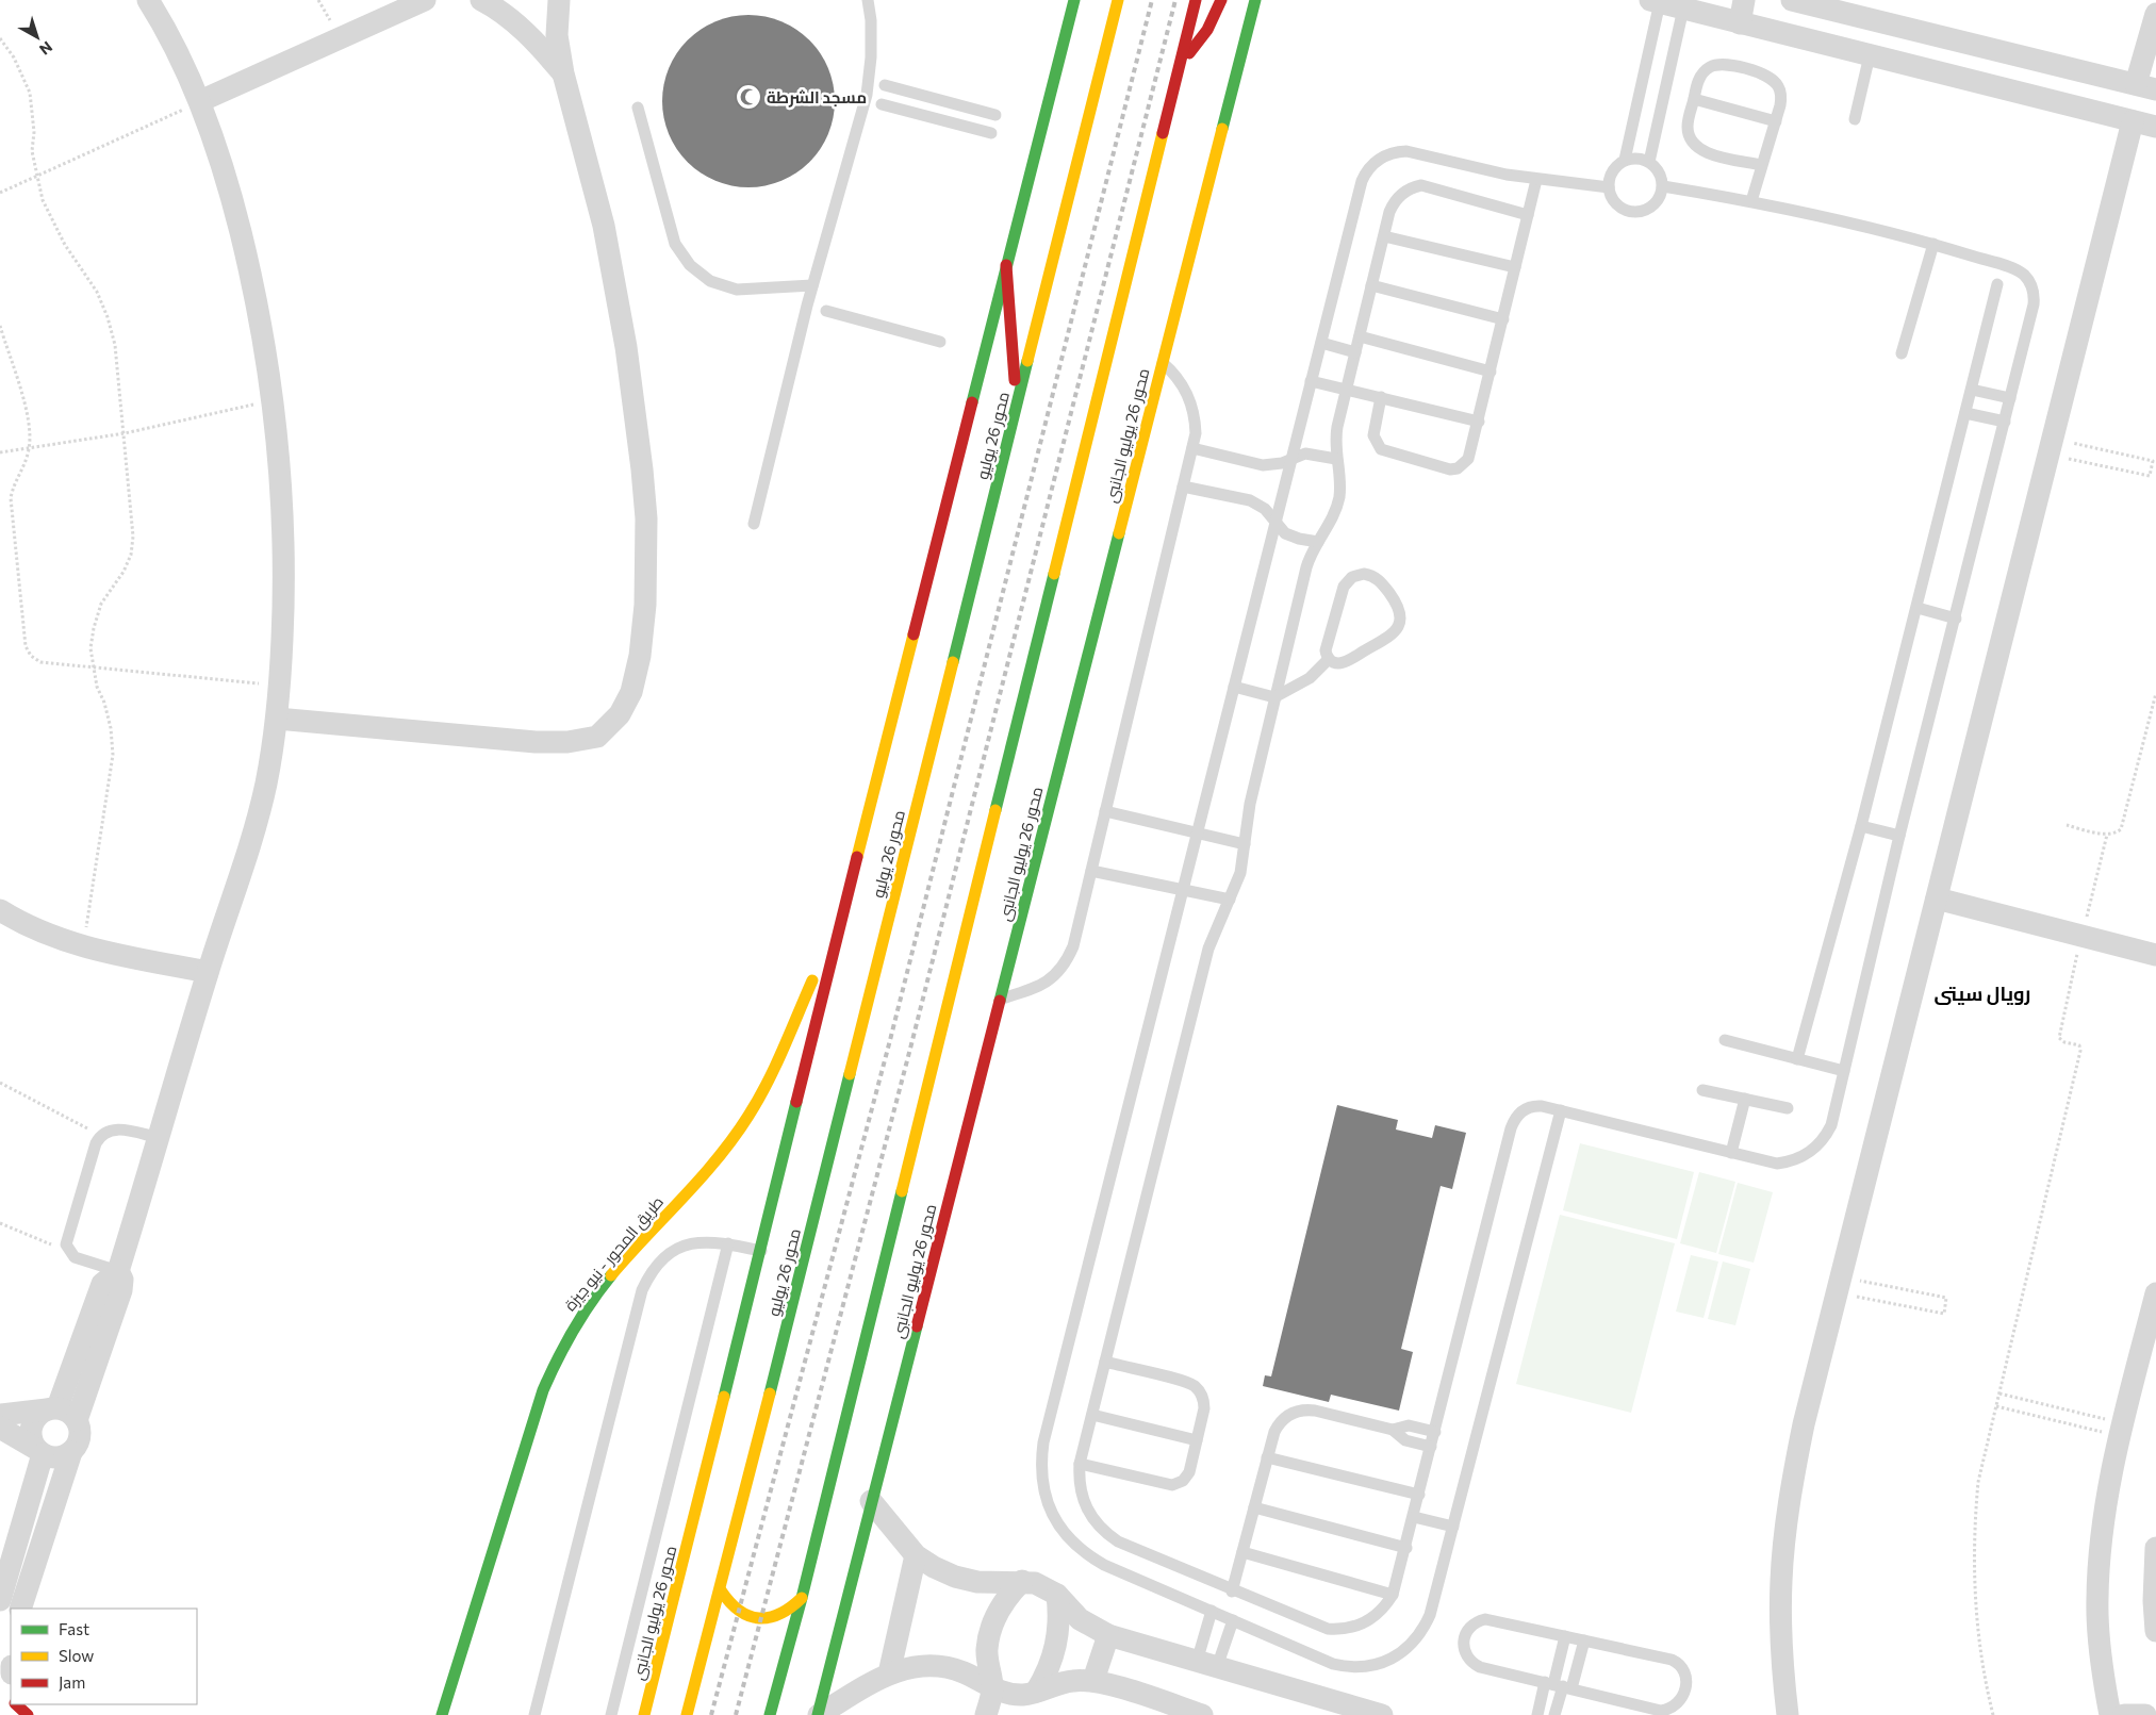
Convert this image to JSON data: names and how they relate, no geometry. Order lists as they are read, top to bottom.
{
  "streets": {
    "main road": ["محور 26 يوليو", "محور 26 يوليو الجانبى", "طريق المحور - نيو جيزة"]
  },
  "crossings": [
    ["محور 26 يوليو الجانبى", "طريق المحور - نيو جيزة"]
  ],
  "districts": ["رويال سيتى"],
  "places": {
    "mosque": ["مسجد الشرطة"]
  },
  "legend": ["Fast", "Slow", "Jam"],
  "north": "bottom right"
}
